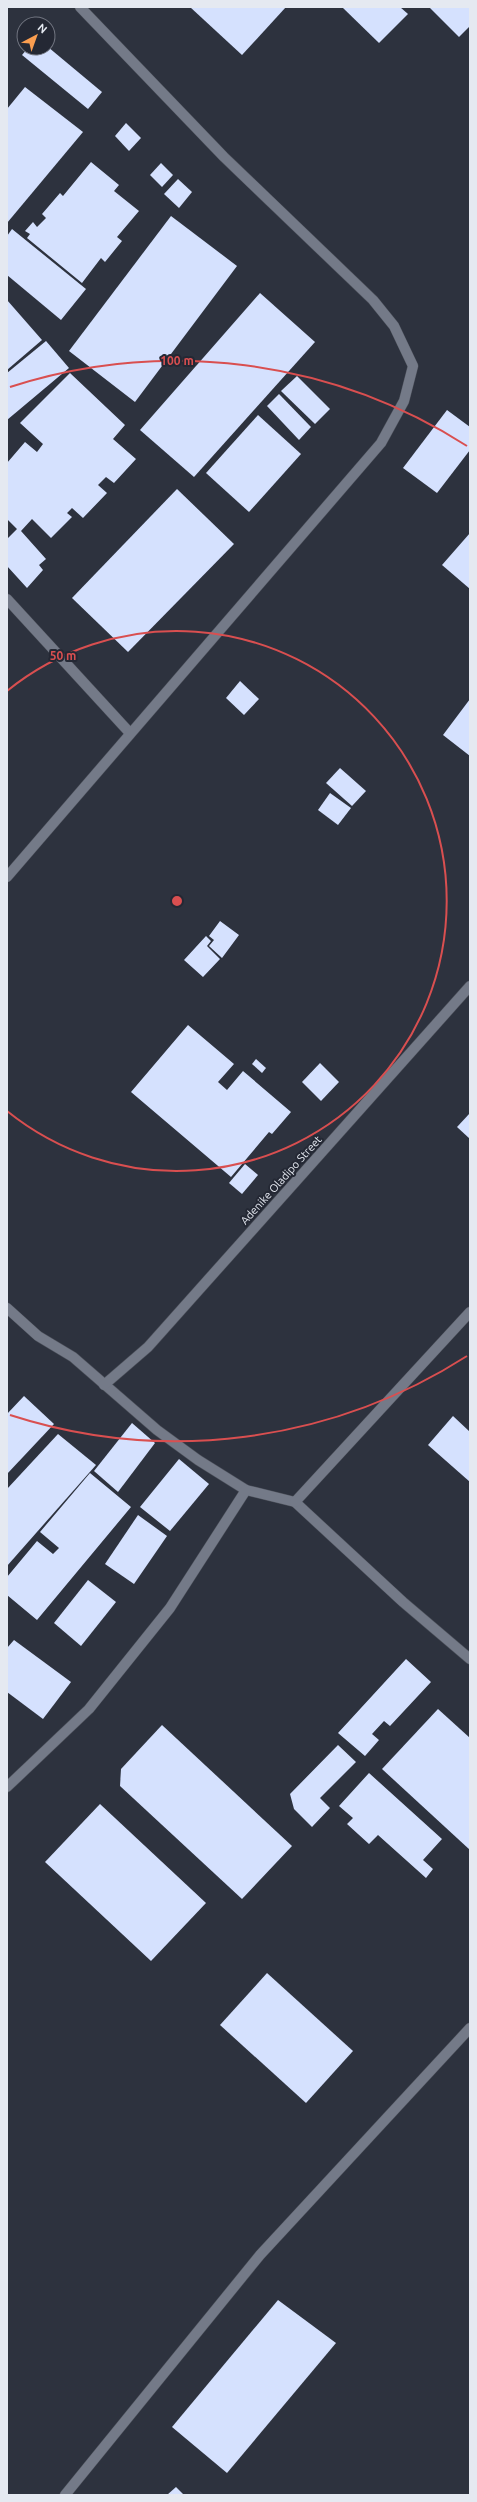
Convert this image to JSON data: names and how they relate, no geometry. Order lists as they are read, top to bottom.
{
  "streets": {
    "street": ["Adenike Oladipo Street"]
  },
  "north": "top right",
  "rings": ["100 m", "50 m"]
}
